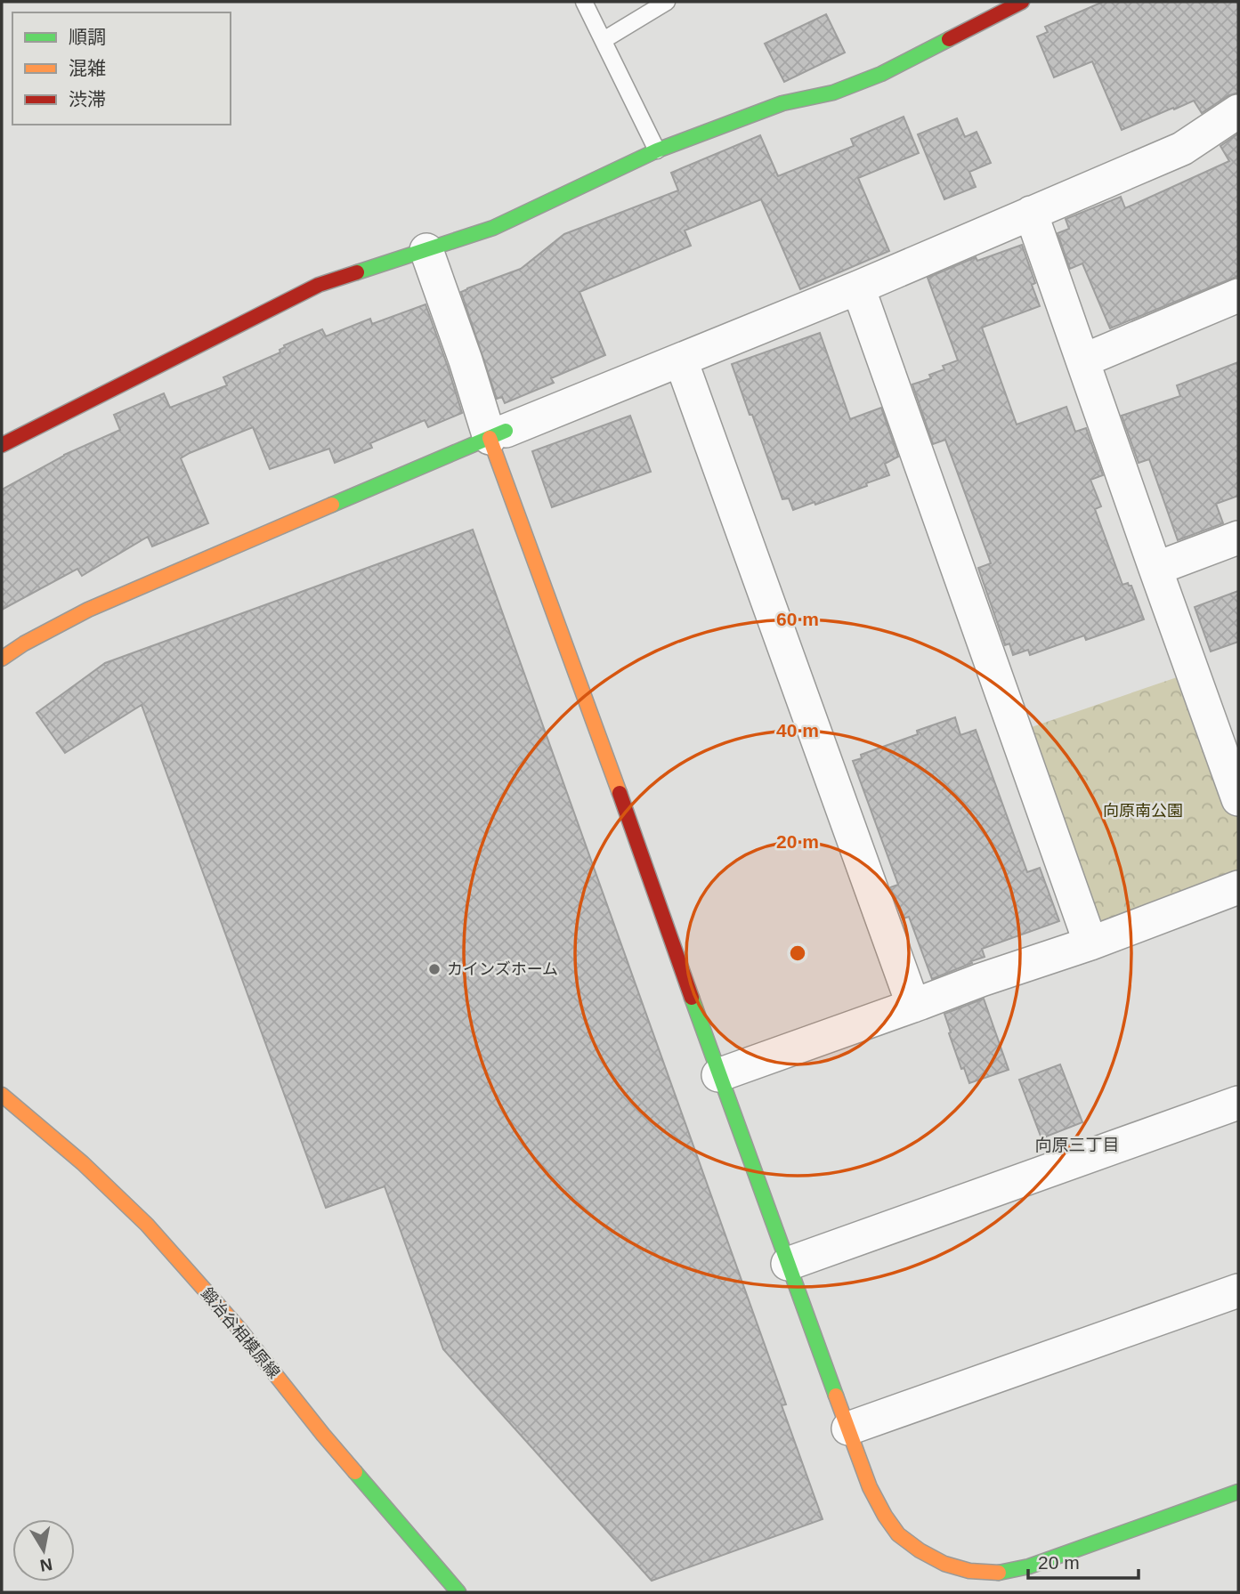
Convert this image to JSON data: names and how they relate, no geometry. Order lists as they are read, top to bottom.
{
  "streets": {
    "street": ["鍛冶谷相模原線"]
  },
  "districts": ["向原三丁目"],
  "parks": ["向原南公園"],
  "places": ["カインズホーム"],
  "legend": ["順調", "混雑", "渋滞"],
  "scale_bar": "20 m",
  "north": "bottom",
  "rings": ["60 m", "40 m", "20 m"]
}
